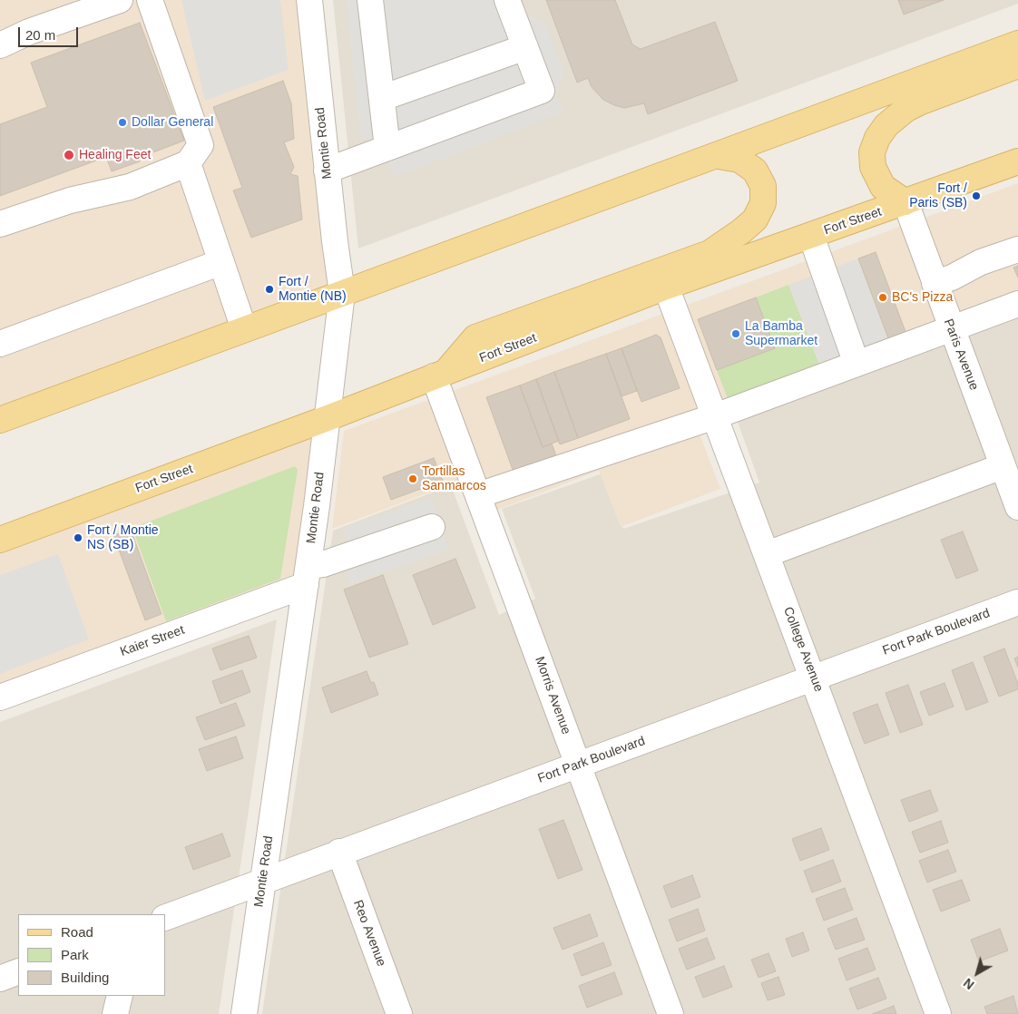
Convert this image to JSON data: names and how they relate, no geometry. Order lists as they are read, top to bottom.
{
  "streets": {
    "main road": ["Fort Street"],
    "street": [
      "Montie Road",
      "Paris Avenue",
      "Fort Park Boulevard",
      "Kaier Street",
      "College Avenue",
      "Morris Avenue",
      "Reo Avenue"
    ]
  },
  "crossings": [
    ["Montie Road", "Fort Street"],
    ["Montie Road", "Fort Park Boulevard"],
    ["Montie Road", "Kaier Street"],
    ["Fort Street", "Paris Avenue"],
    ["Fort Street", "College Avenue"],
    ["Fort Street", "Morris Avenue"],
    ["Fort Park Boulevard", "College Avenue"],
    ["Fort Park Boulevard", "Morris Avenue"],
    ["Fort Park Boulevard", "Reo Avenue"]
  ],
  "places": [
    "Dollar General",
    "Healing Feet",
    "Fort / Paris (SB)",
    "Fort / Montie (NB)",
    "BC's Pizza",
    "La Bamba Supermarket",
    "Tortillas Sanmarcos",
    "Fort / Montie NS (SB)"
  ],
  "legend": ["Road", "Park", "Building"],
  "scale_bar": "20 m",
  "north": "bottom left"
}
